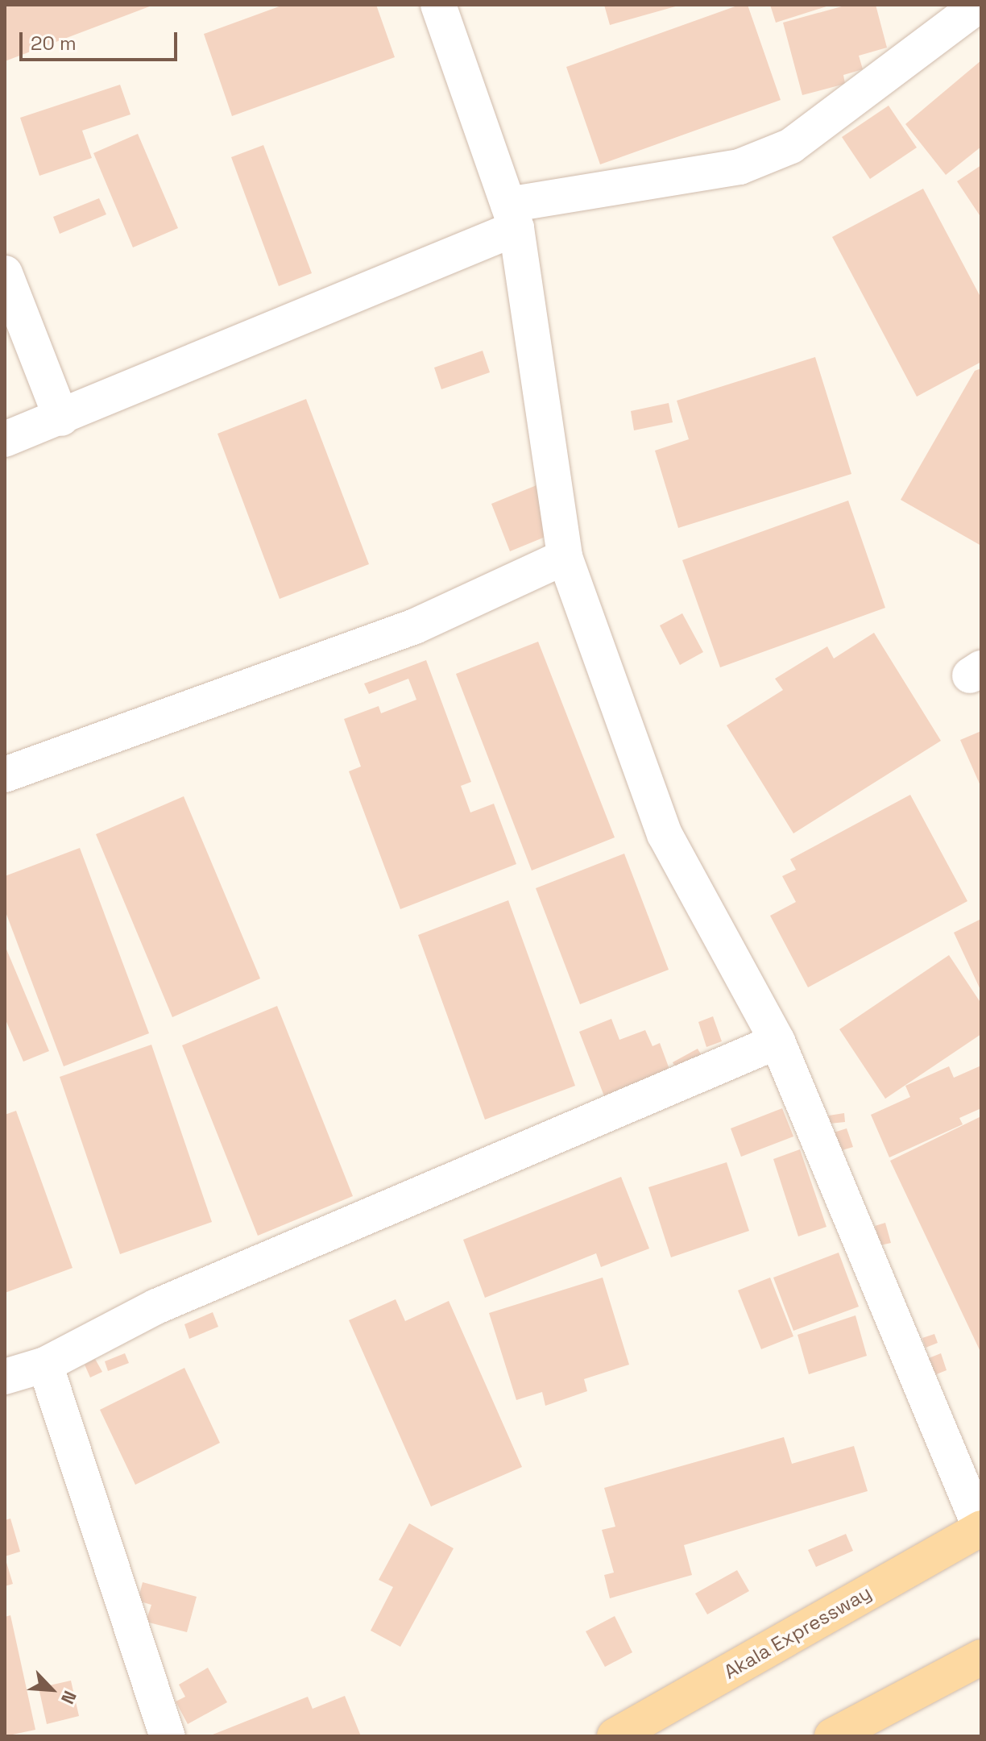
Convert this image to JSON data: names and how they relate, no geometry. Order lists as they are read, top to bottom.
{
  "streets": {
    "main road": ["Akala Expressway"]
  },
  "scale_bar": "20 m",
  "north": "bottom right"
}
